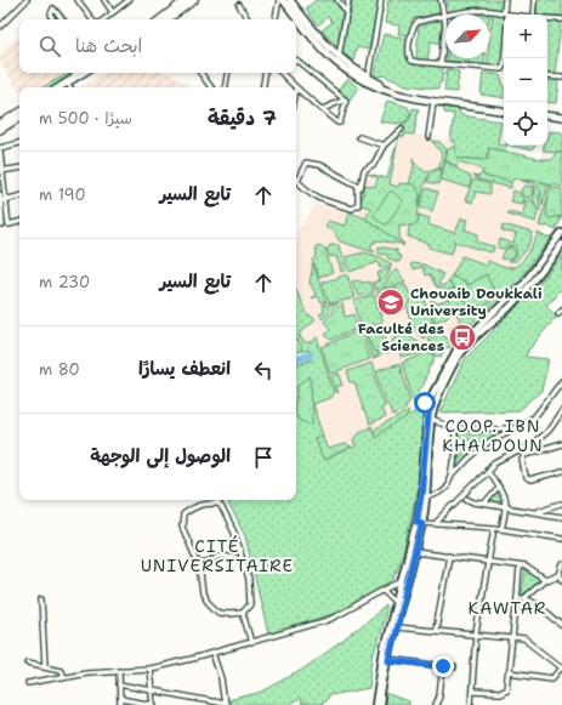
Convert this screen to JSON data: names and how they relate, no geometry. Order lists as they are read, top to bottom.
{
  "districts": ["COOP. IBN KHALDOUN", "CITÉ UNIVERSITAIRE", "KAWTAR"],
  "places": {
    "school or university": ["Chouaib Doukkali University"],
    "bus stop": ["Faculté des Sciences"]
  },
  "north": "top right",
  "page": {
    "map_buttons": ["+", "−"],
    "search": "ابحث هنا",
    "heading": ["7 دقيقة", "سيرًا · 500 m"],
    "list": [
      ["تابع السير", "190 m"],
      ["تابع السير", "230 m"],
      ["انعطف يسارًا", "80 m"],
      "الوصول إلى الوجهة"
    ]
  }
}
